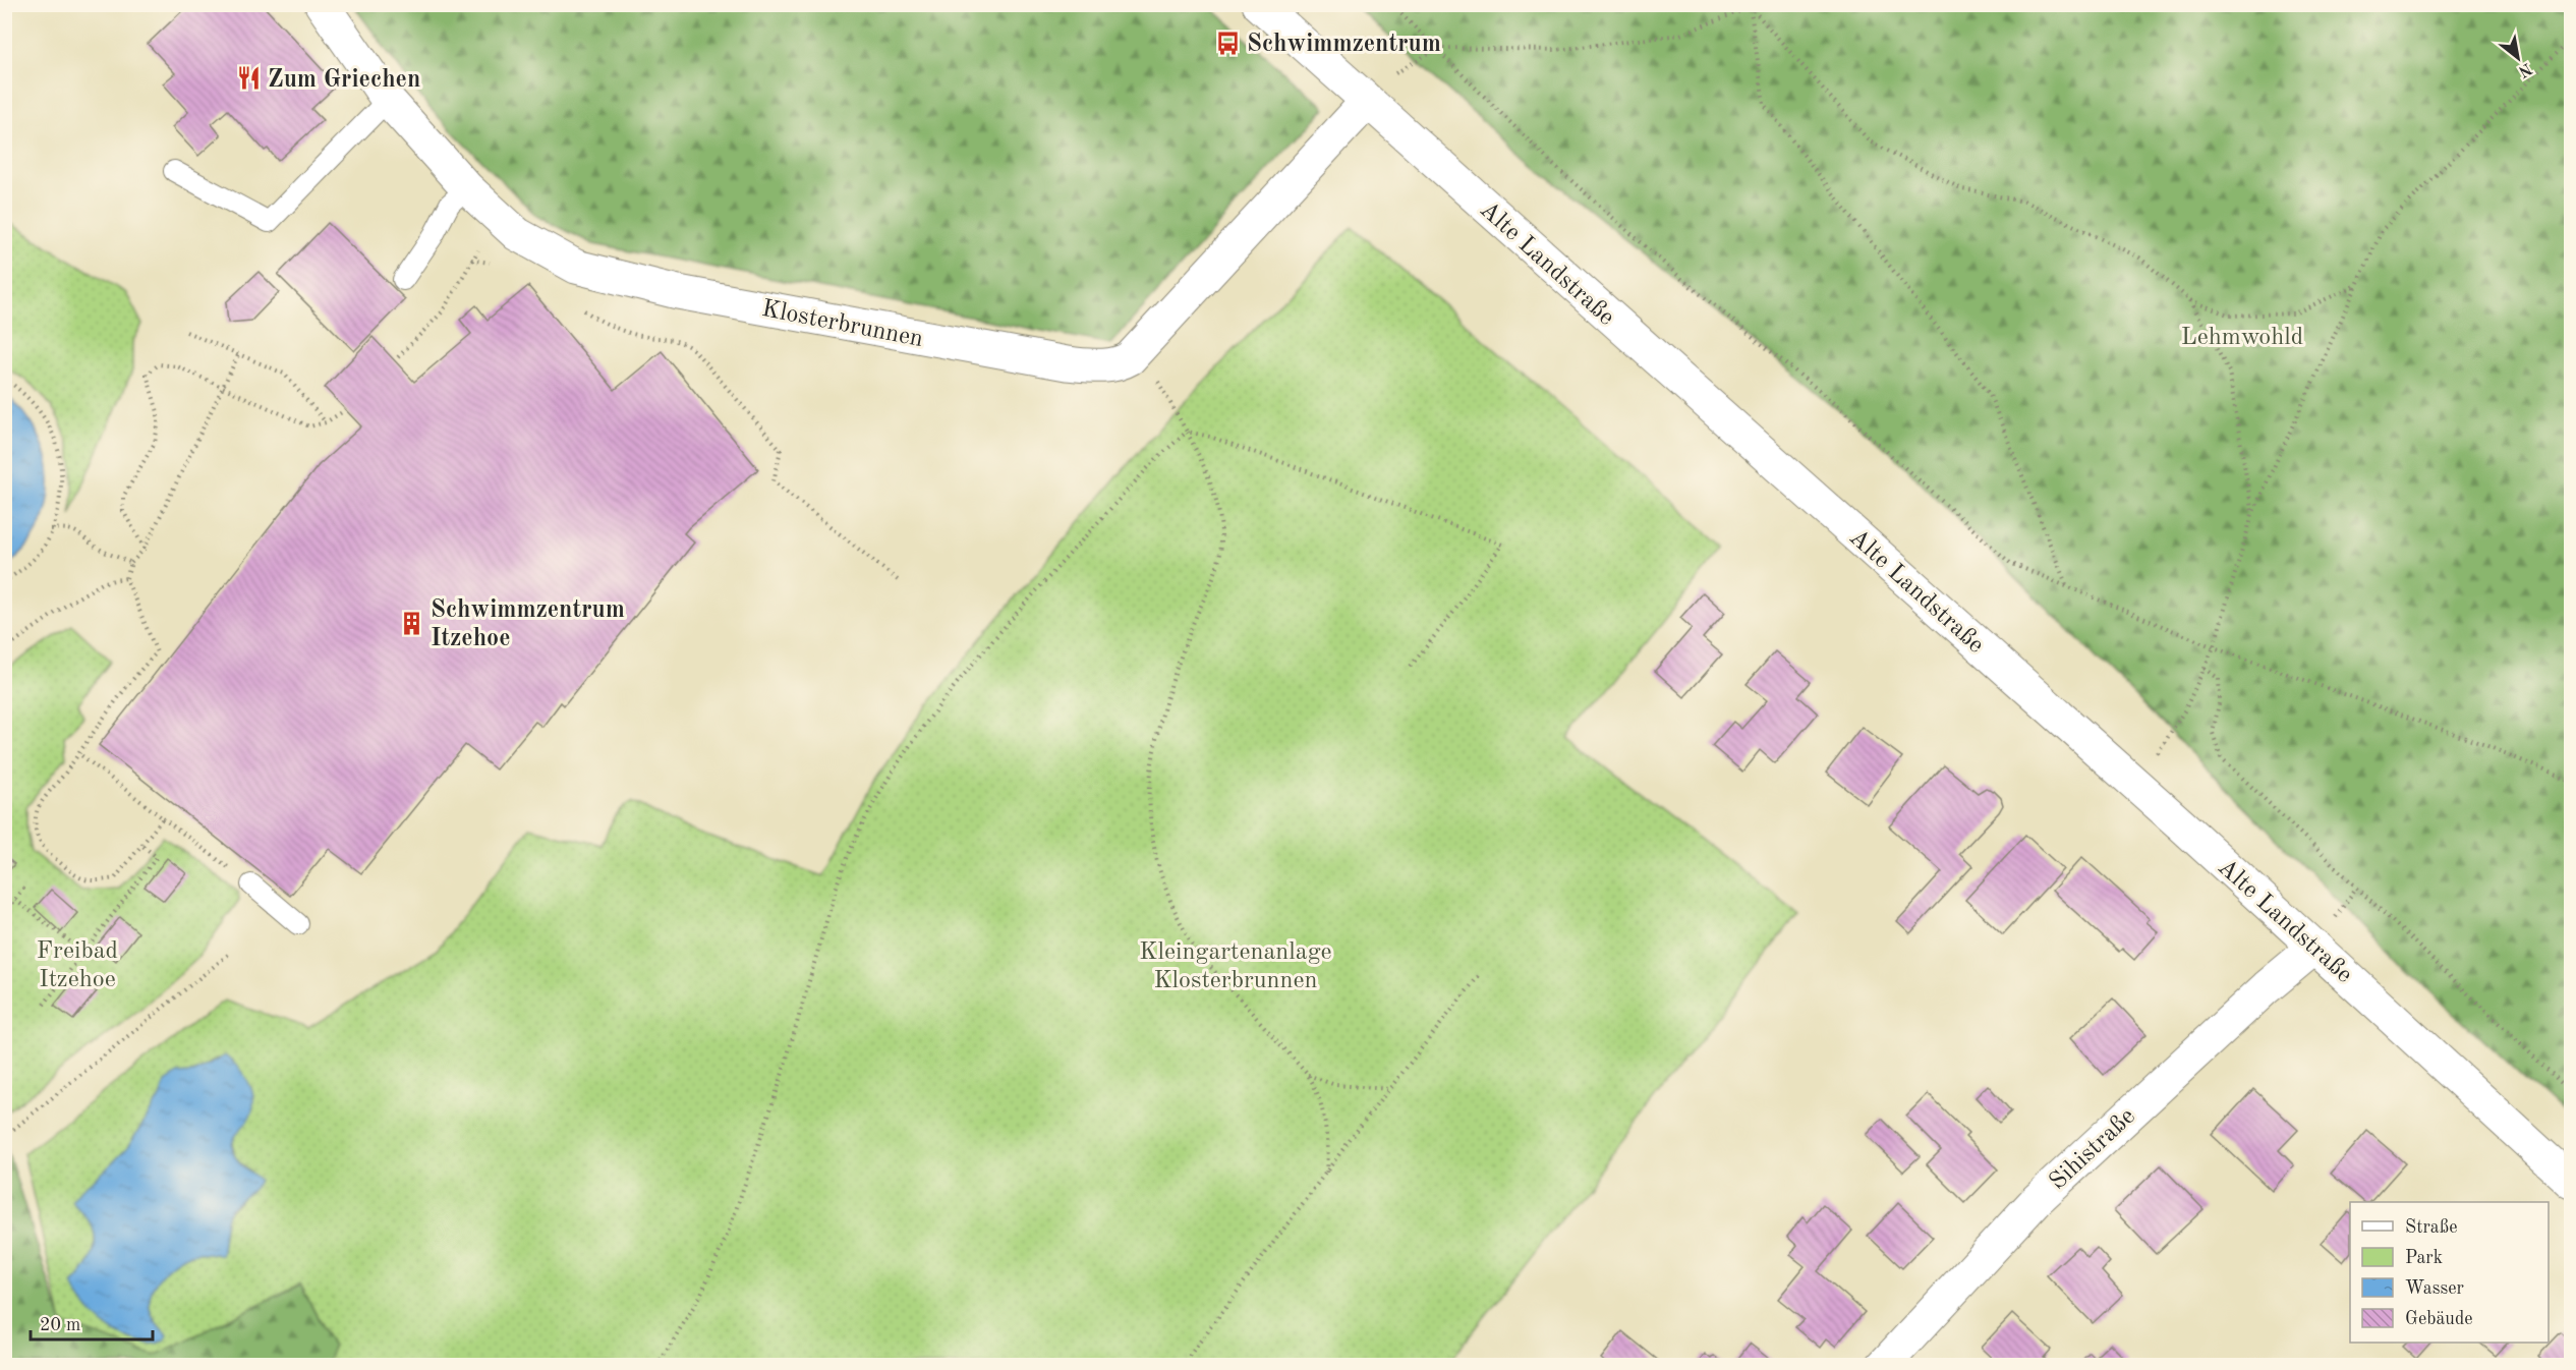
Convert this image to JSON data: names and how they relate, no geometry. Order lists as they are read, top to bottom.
{
  "streets": {
    "street": ["Alte Landstraße", "Klosterbrunnen", "Sihistraße"]
  },
  "crossings": [
    ["Alte Landstraße", "Klosterbrunnen"],
    ["Alte Landstraße", "Sihistraße"]
  ],
  "parks": ["Lehmwohld", "Freibad Itzehoe", "Kleingartenanlage Klosterbrunnen"],
  "places": {
    "bus stop": ["Schwimmzentrum"],
    "restaurant": ["Zum Griechen"],
    "building": ["Schwimmzentrum Itzehoe"]
  },
  "legend": [
    "Straße",
    "Park",
    "Wasser",
    "Gebäude"
  ],
  "scale_bar": "20 m",
  "north": "bottom right"
}
